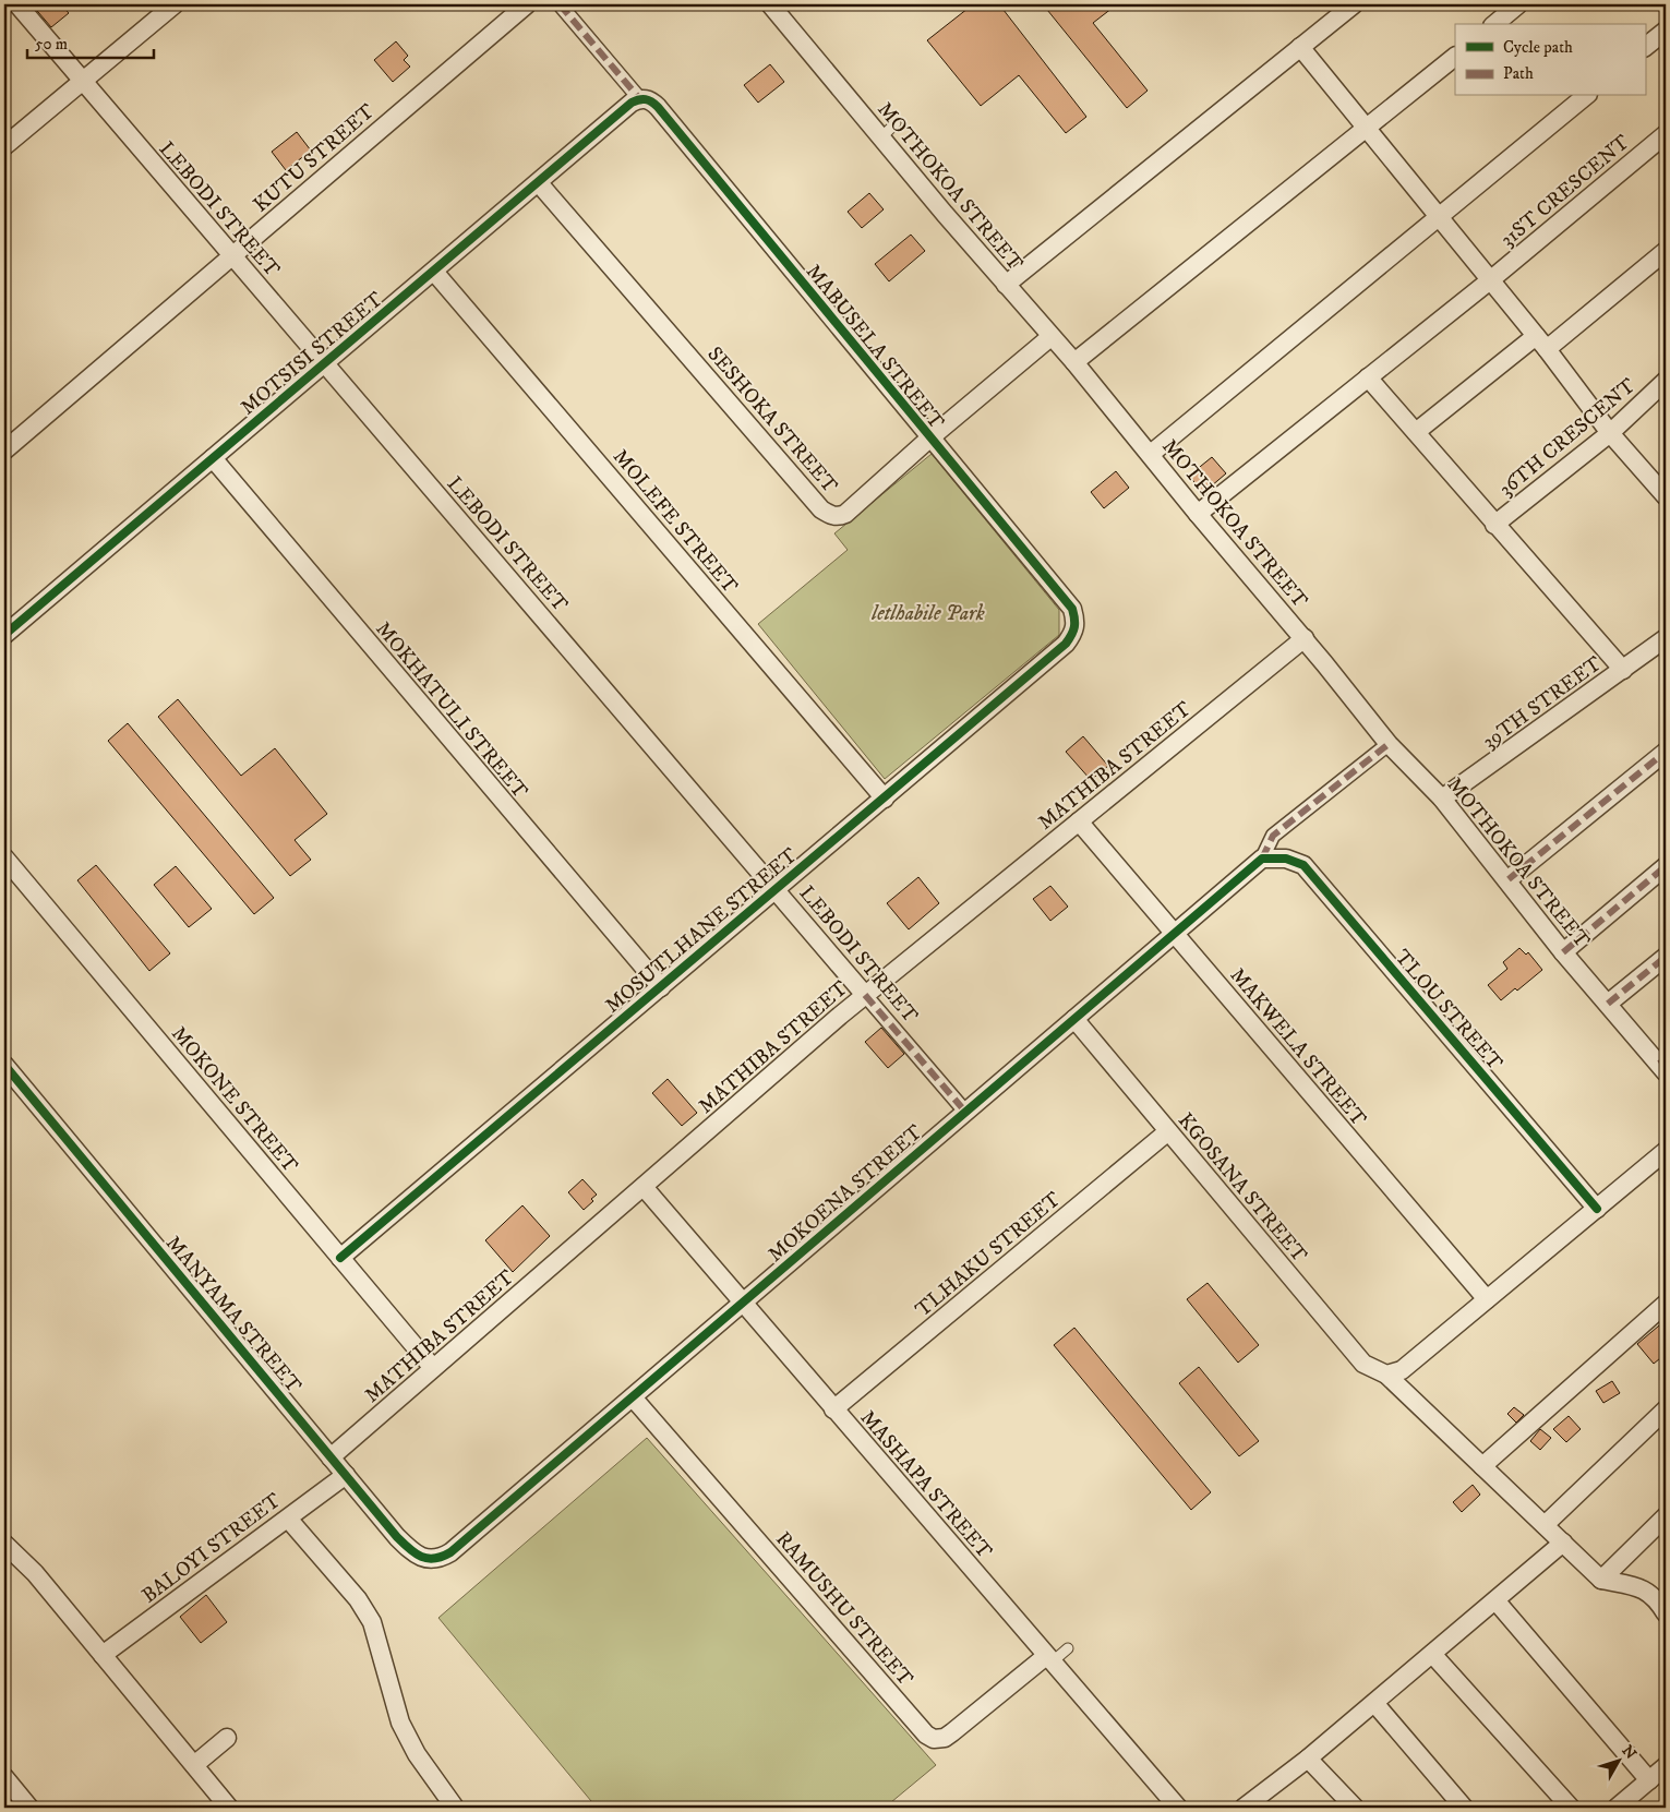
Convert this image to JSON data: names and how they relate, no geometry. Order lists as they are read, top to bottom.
{
  "streets": {
    "street": [
      "KUTU STREET",
      "MOTHOKOA STREET",
      "31ST CRESCENT",
      "LEBODI STREET",
      "MABUSELA STREET",
      "MOTSISI STREET",
      "SESHOKA STREET",
      "36TH CRESCENT",
      "MOLEFE STREET",
      "39TH STREET",
      "MOKHATULI STREET",
      "MATHIBA STREET",
      "MOSUTLHANE STREET",
      "TLOU STREET",
      "MAKWELA STREET",
      "MOKONE STREET",
      "KGOSANA STREET",
      "MOKOENA STREET",
      "TLHAKU STREET",
      "MANYAMA STREET",
      "MASHAPA STREET",
      "BALOYI STREET",
      "RAMUSHU STREET"
    ]
  },
  "crossings": [
    ["KUTU STREET", "LEBODI STREET"],
    ["MOTHOKOA STREET", "31ST CRESCENT"],
    ["MOTHOKOA STREET", "SESHOKA STREET"],
    ["MOTHOKOA STREET", "39TH STREET"],
    ["MOTHOKOA STREET", "MATHIBA STREET"],
    ["LEBODI STREET", "MOTSISI STREET"],
    ["LEBODI STREET", "MATHIBA STREET"],
    ["LEBODI STREET", "MOSUTLHANE STREET"],
    ["LEBODI STREET", "MOKOENA STREET"],
    ["MABUSELA STREET", "MOTSISI STREET"],
    ["MABUSELA STREET", "SESHOKA STREET"],
    ["MABUSELA STREET", "MOSUTLHANE STREET"],
    ["MOTSISI STREET", "SESHOKA STREET"],
    ["MOTSISI STREET", "MOLEFE STREET"],
    ["MOTSISI STREET", "MOKHATULI STREET"],
    ["MOLEFE STREET", "MOSUTLHANE STREET"],
    ["MOKHATULI STREET", "MOSUTLHANE STREET"],
    ["MATHIBA STREET", "MAKWELA STREET"],
    ["MATHIBA STREET", "MOKONE STREET"],
    ["MATHIBA STREET", "MANYAMA STREET"],
    ["MATHIBA STREET", "MASHAPA STREET"],
    ["MOSUTLHANE STREET", "MOKONE STREET"],
    ["TLOU STREET", "MOKOENA STREET"],
    ["MAKWELA STREET", "MOKOENA STREET"],
    ["KGOSANA STREET", "MOKOENA STREET"],
    ["KGOSANA STREET", "TLHAKU STREET"],
    ["MOKOENA STREET", "MANYAMA STREET"],
    ["MOKOENA STREET", "MASHAPA STREET"],
    ["MOKOENA STREET", "RAMUSHU STREET"],
    ["TLHAKU STREET", "MASHAPA STREET"],
    ["MANYAMA STREET", "BALOYI STREET"],
    ["MASHAPA STREET", "RAMUSHU STREET"]
  ],
  "parks": ["letlhabile Park"],
  "legend": ["Cycle path", "Path"],
  "scale_bar": "50 m",
  "north": "top right"
}
